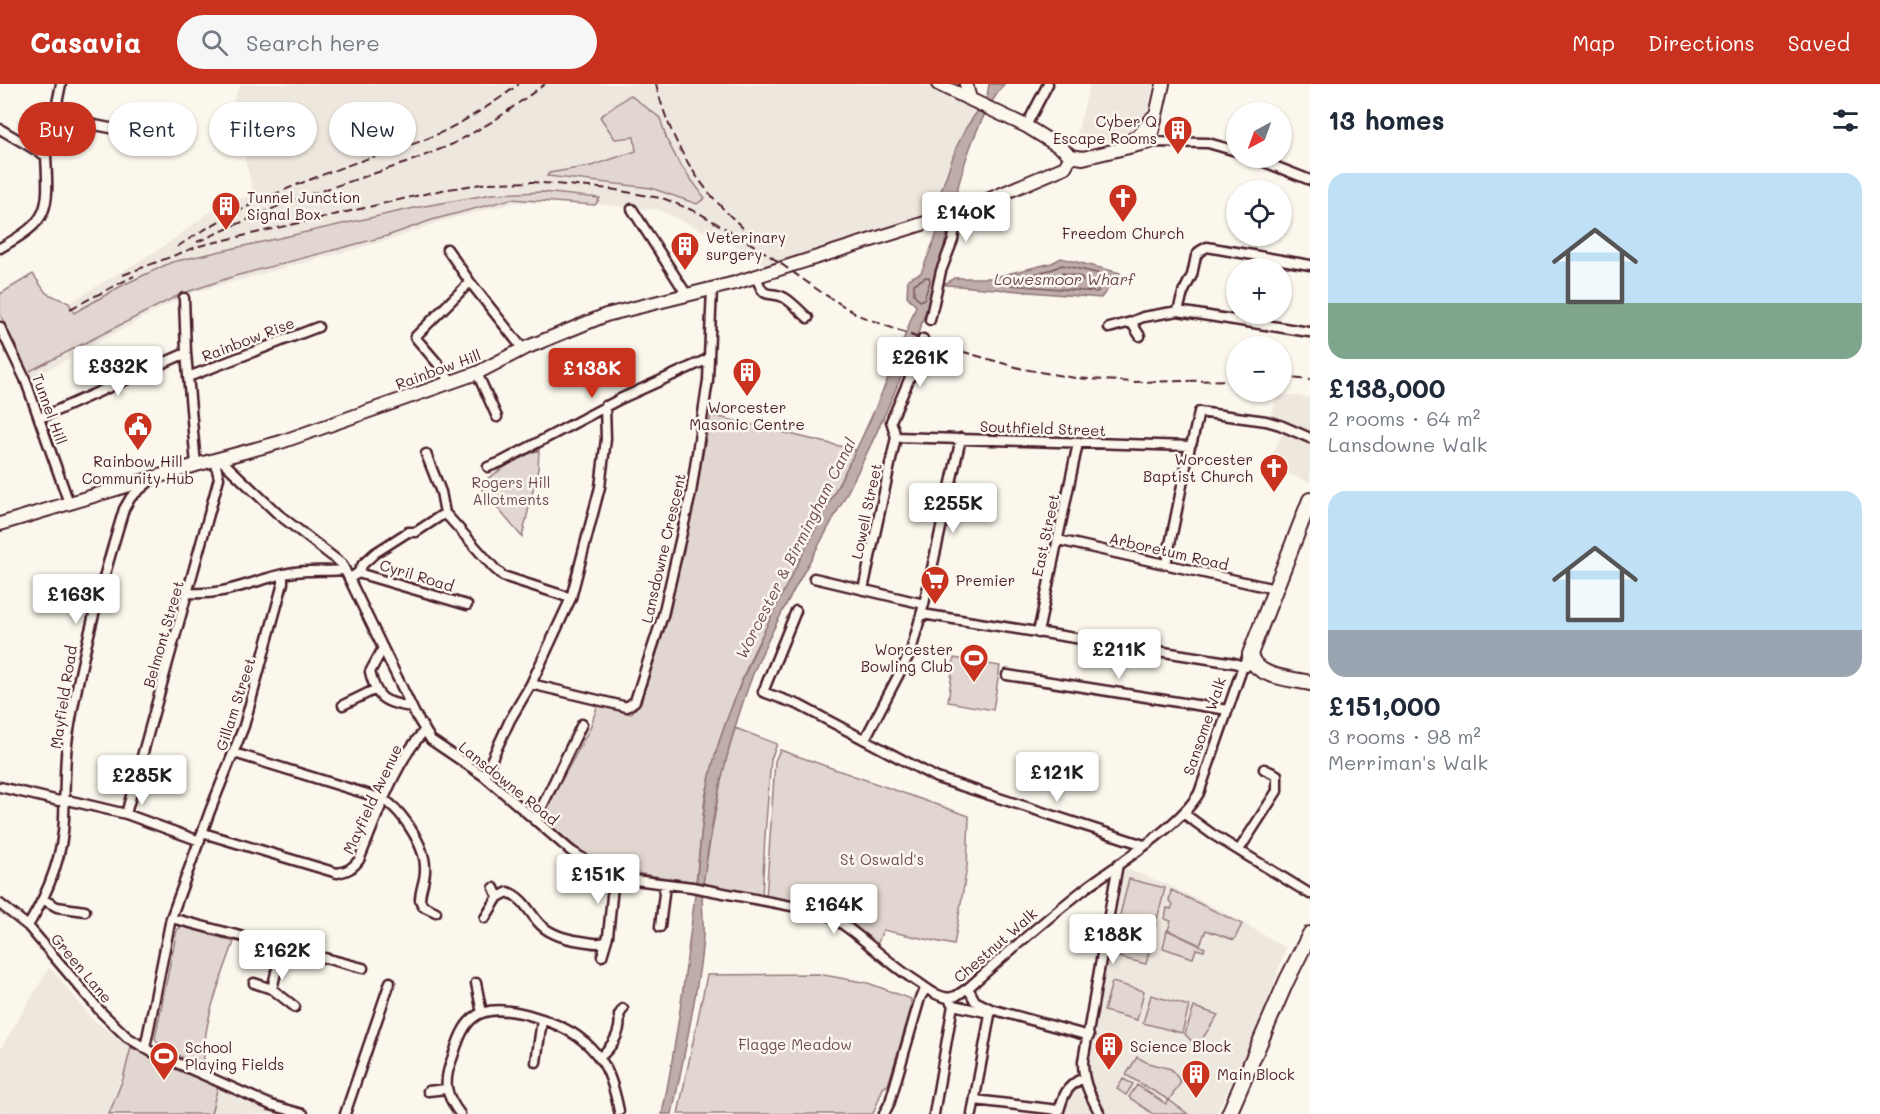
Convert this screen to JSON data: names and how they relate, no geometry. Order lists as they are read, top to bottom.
{
  "streets": {
    "main road": ["Rainbow Hill", "Sansome Walk"],
    "street": [
      "Rainbow Rise",
      "Tunnel Hill",
      "Southfield Street",
      "Lowell Street",
      "East Street",
      "Lansdowne Crescent",
      "Arboretum Road",
      "Cyril Road",
      "Belmont Street",
      "Mayfield Road",
      "Gillam Street",
      "Lansdowne Road",
      "Mayfield Avenue",
      "Chestnut Walk",
      "Green Lane"
    ]
  },
  "crossings": [
    ["Rainbow Hill", "Tunnel Hill"],
    ["Rainbow Hill", "Lansdowne Crescent"],
    ["Rainbow Hill", "Belmont Street"],
    ["Rainbow Hill", "Mayfield Road"],
    ["Rainbow Hill", "Lansdowne Road"],
    ["Southfield Street", "Lowell Street"],
    ["Southfield Street", "East Street"],
    ["East Street", "Arboretum Road"],
    ["Arboretum Road", "Sansome Walk"],
    ["Belmont Street", "Lansdowne Road"],
    ["Mayfield Road", "Green Lane"],
    ["Gillam Street", "Mayfield Avenue"],
    ["Gillam Street", "Green Lane"],
    ["Sansome Walk", "Chestnut Walk"],
    ["Lansdowne Road", "Mayfield Avenue"],
    ["Lansdowne Road", "Chestnut Walk"]
  ],
  "water": ["Lowesmoor Wharf", "Worcester & Birmingham Canal"],
  "parks": ["Rogers Hill Allotments", "St Oswald's", "Flagge Meadow"],
  "places": {
    "building": [
      "Cyber Q Escape Rooms",
      "Tunnel Junction Signal Box",
      "Veterinary surgery",
      "Worcester Masonic Centre",
      "Science Block",
      "Main Block"
    ],
    "church": ["Freedom Church", "Worcester Baptist Church"],
    "public building": ["Rainbow Hill Community Hub"],
    "supermarket": ["Premier"],
    "sports": ["Worcester Bowling Club", "School Playing Fields"]
  },
  "north": "bottom left",
  "page": {
    "header": "Casavia",
    "search": "Search here",
    "nav": ["Map", "Directions", "Saved"],
    "heading": "13 homes",
    "map_buttons": ["+", "−"],
    "chip": [
      "Buy",
      "Rent",
      "Filters",
      "New"
    ],
    "list": [
      {
        "name": "£138,000",
        "note": "2 rooms · 64 m² · Lansdowne Walk"
      },
      {
        "name": "£151,000",
        "note": "3 rooms · 98 m² · Merriman's Walk"
      }
    ],
    "price": [
      "£140K",
      "£261K",
      "£332K",
      "£138K",
      "£255K",
      "£163K",
      "£211K",
      "£121K",
      "£285K",
      "£151K",
      "£164K",
      "£188K",
      "£162K"
    ]
  }
}
